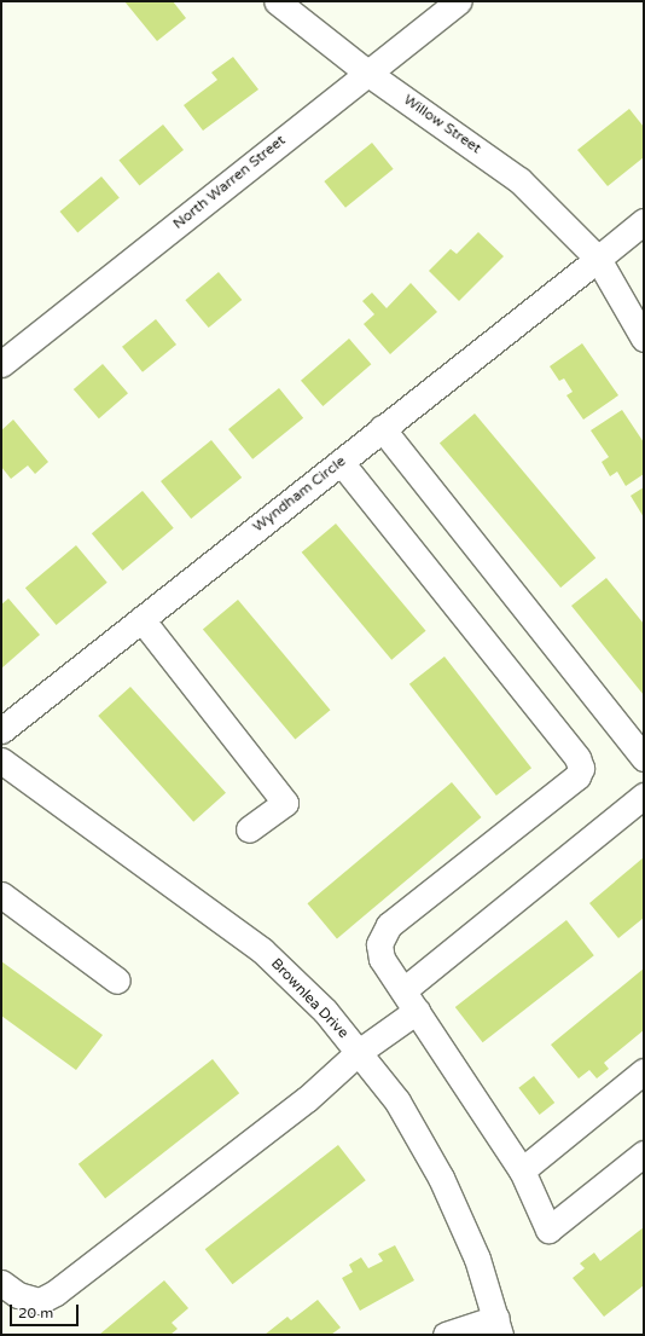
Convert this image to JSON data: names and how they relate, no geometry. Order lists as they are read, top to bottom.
{
  "streets": {
    "street": [
      "Willow Street",
      "North Warren Street",
      "Wyndham Circle",
      "Brownlea Drive"
    ]
  },
  "crossings": [
    ["Willow Street", "North Warren Street"],
    ["Willow Street", "Wyndham Circle"]
  ],
  "scale_bar": "20 m"
}
